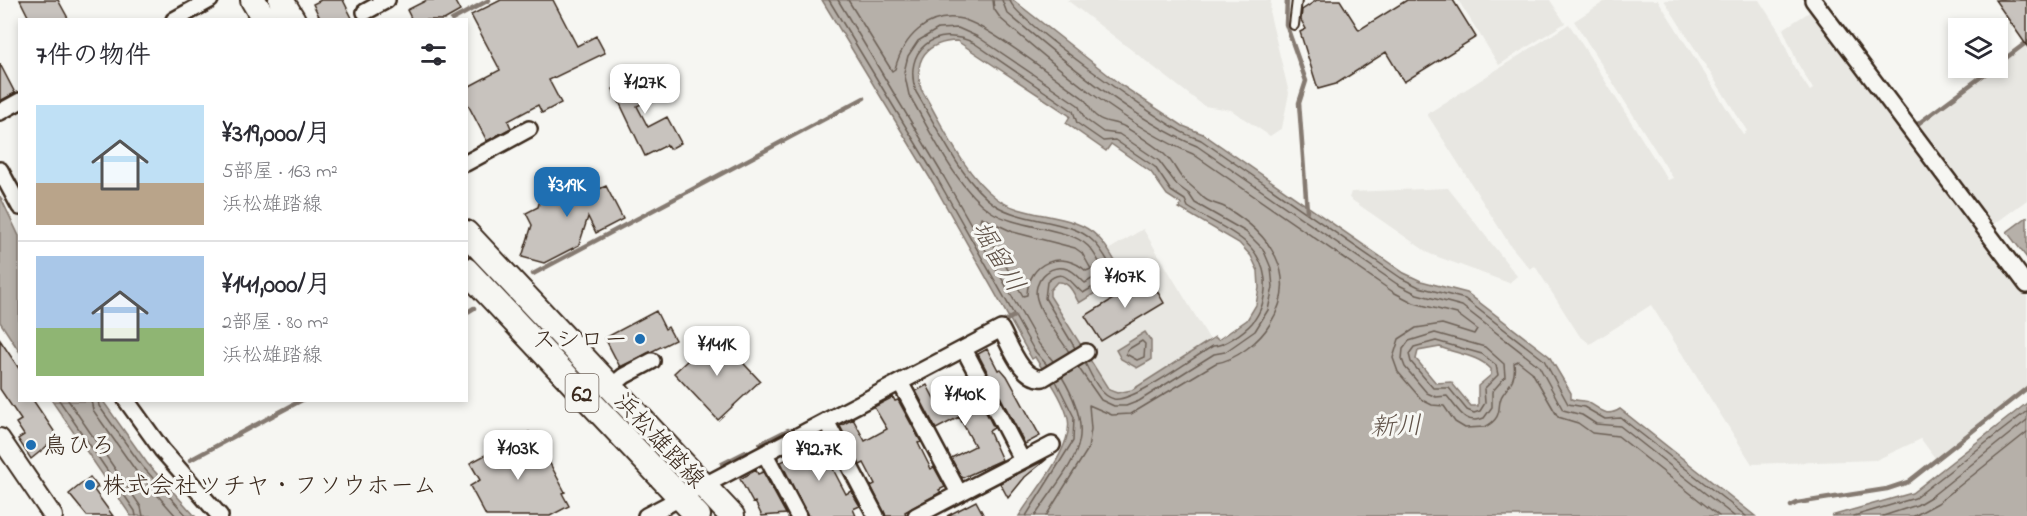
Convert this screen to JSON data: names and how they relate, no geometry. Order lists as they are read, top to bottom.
{
  "streets": {
    "main road": ["62", "浜松雄踏線"]
  },
  "water": ["堀留川", "新川"],
  "places": ["スシロー", "鳥ひろ", "株式会社ツチヤ・フソウホーム"],
  "page": {
    "heading": "7件の物件",
    "price": [
      "¥127K",
      "¥319K",
      "¥107K",
      "¥141K",
      "¥140K",
      "¥103K",
      "¥92.7K"
    ],
    "list": [
      {
        "name": "¥319,000/月",
        "note": "5部屋 · 163 m² · 浜松雄踏線"
      },
      {
        "name": "¥141,000/月",
        "note": "2部屋 · 80 m² · 浜松雄踏線"
      }
    ]
  }
}
